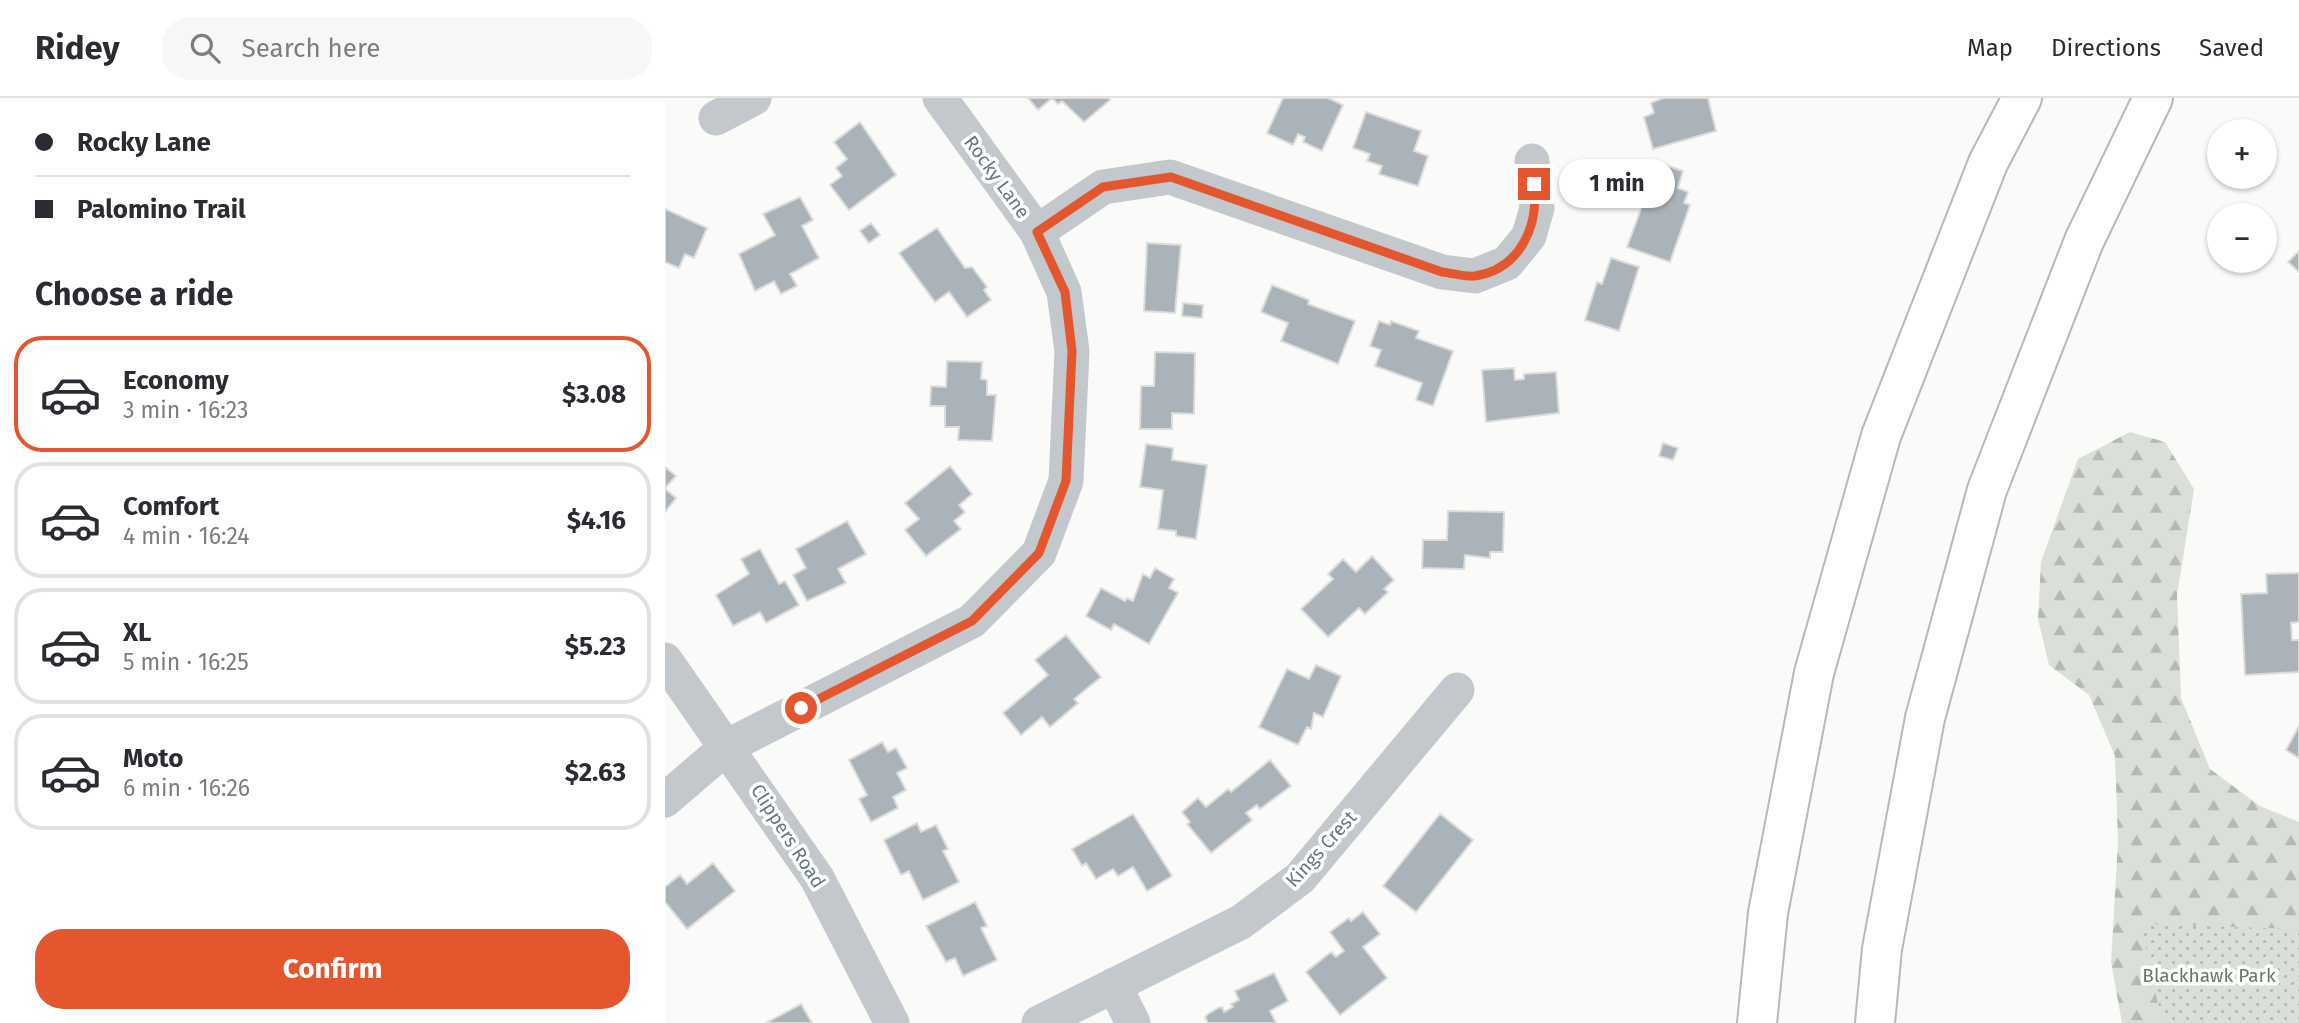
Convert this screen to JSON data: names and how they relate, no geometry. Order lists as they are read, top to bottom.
{
  "streets": {
    "street": ["Rocky Lane", "Clippers Road", "Kings Crest"]
  },
  "crossings": [
    ["Rocky Lane", "Clippers Road"]
  ],
  "parks": ["Blackhawk Park"],
  "page": {
    "header": "Ridey",
    "search": "Search here",
    "nav": ["Map", "Directions", "Saved"],
    "banner": ["Rocky Lane", "Palomino Trail"],
    "map_buttons": ["+", "−"],
    "bubble": "1 min",
    "heading": "Choose a ride",
    "list": [
      {
        "name": "Economy",
        "note": "3 min · 16:23",
        "value": "$3.08"
      },
      {
        "name": "Comfort",
        "note": "4 min · 16:24",
        "value": "$4.16"
      },
      {
        "name": "XL",
        "note": "5 min · 16:25",
        "value": "$5.23"
      },
      {
        "name": "Moto",
        "note": "6 min · 16:26",
        "value": "$2.63"
      }
    ],
    "buttons": "Confirm"
  }
}
